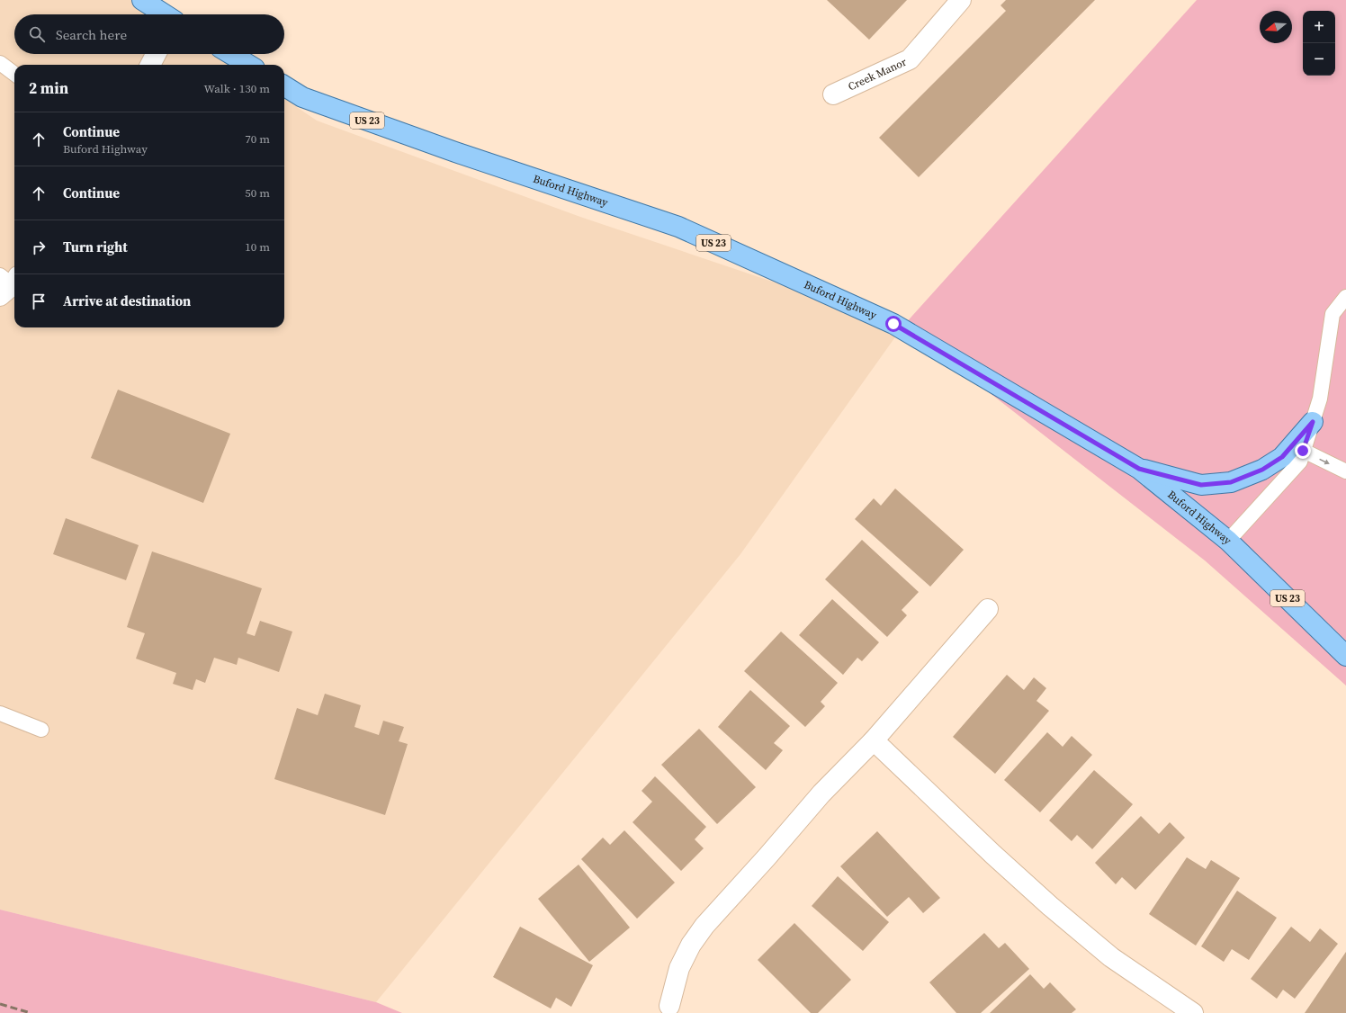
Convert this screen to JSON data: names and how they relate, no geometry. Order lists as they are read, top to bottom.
{
  "streets": {
    "main road": ["US 23", "Buford Highway"],
    "street": ["Creek Manor"]
  },
  "north": "left",
  "page": {
    "map_buttons": ["+", "−"],
    "search": "Search here",
    "heading": ["2 min", "Walk · 130 m"],
    "list": [
      ["Continue", "Buford Highway", "70 m"],
      ["Continue", "50 m"],
      ["Turn right", "10 m"],
      "Arrive at destination"
    ]
  }
}
